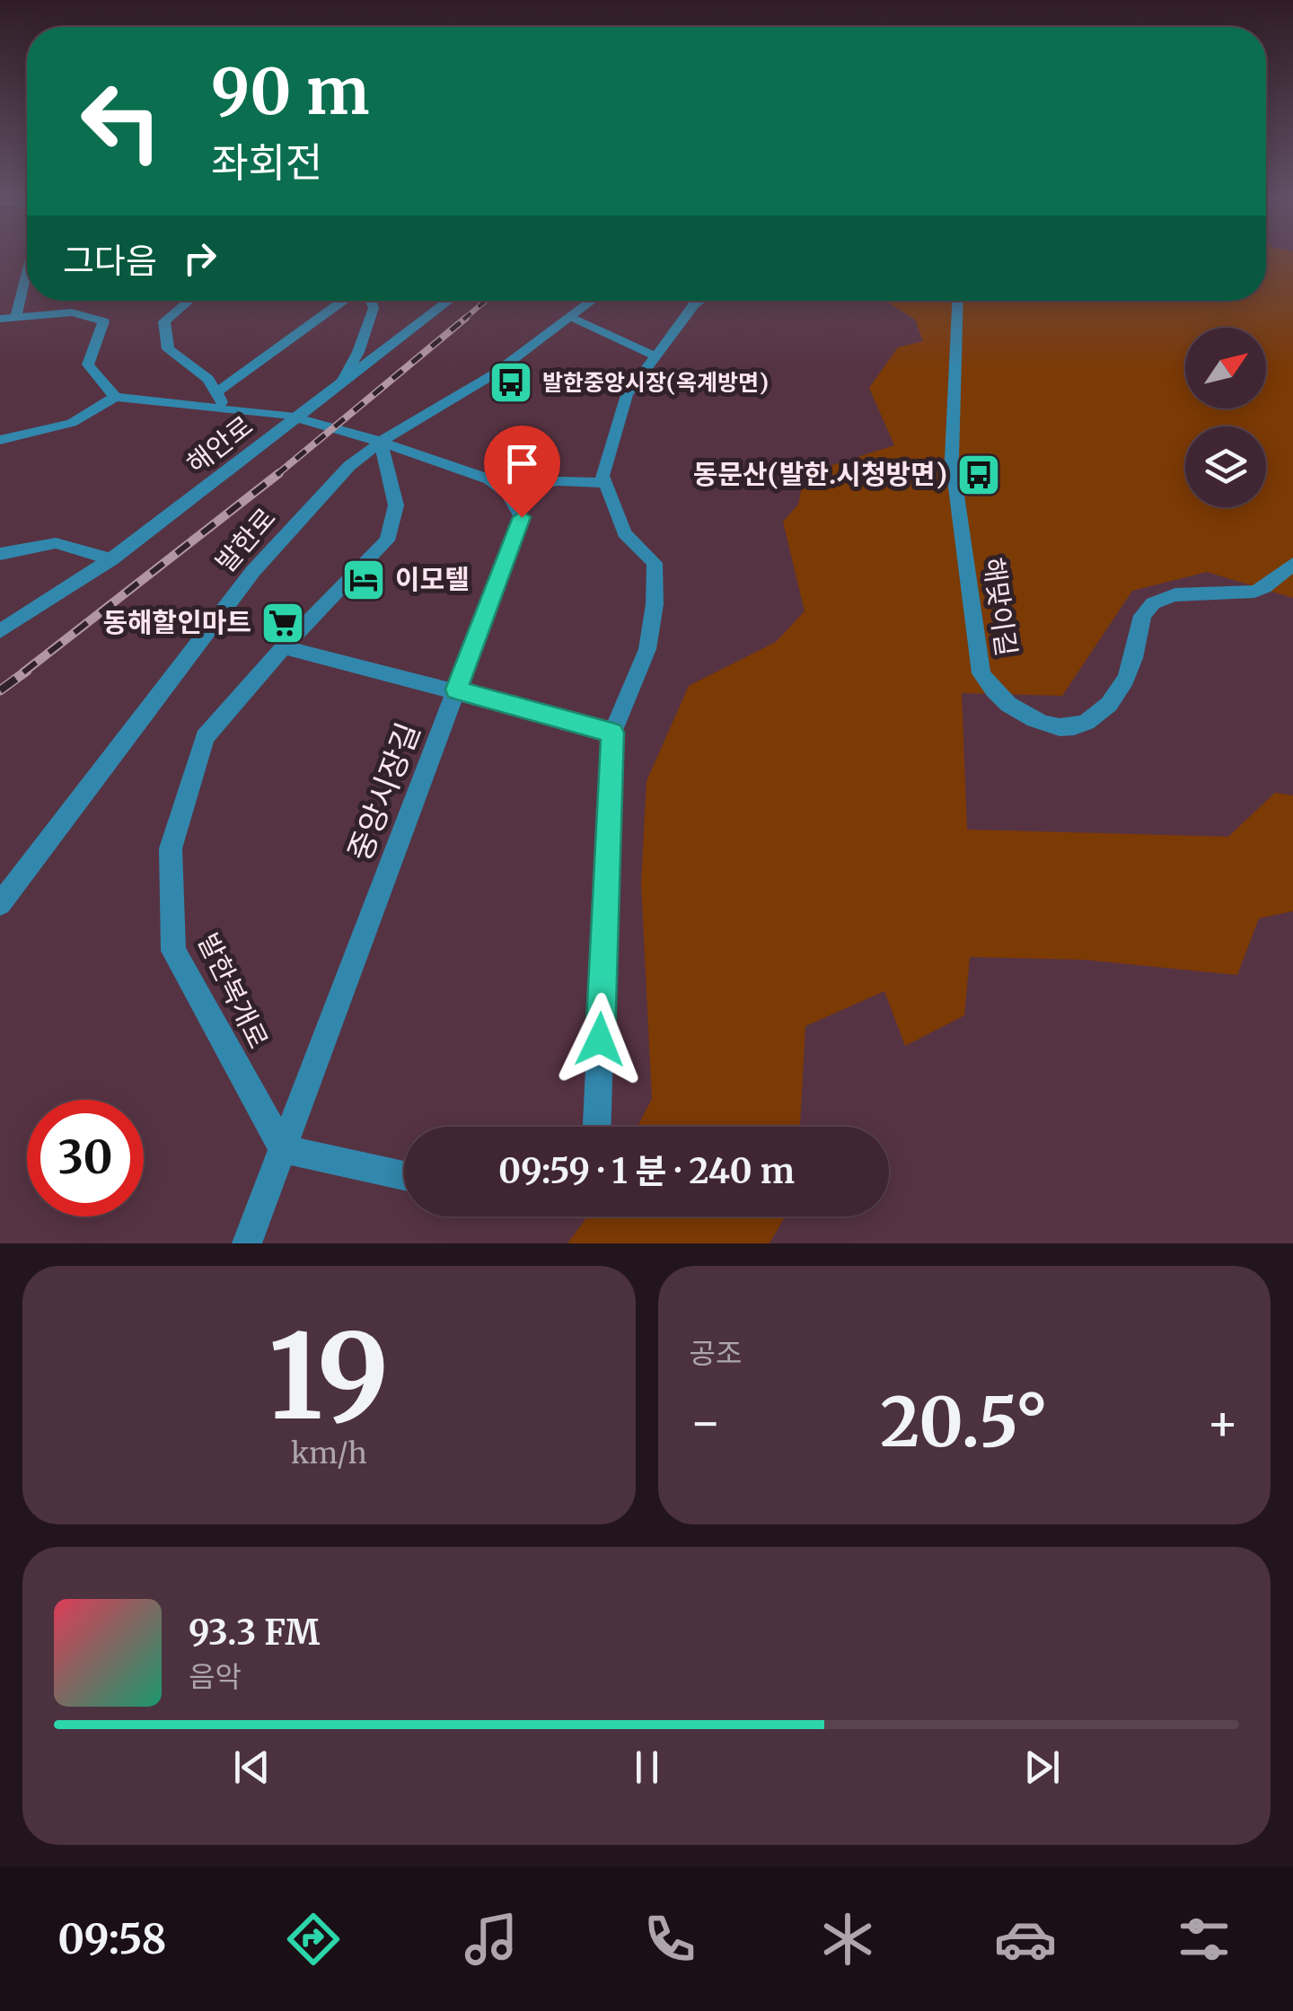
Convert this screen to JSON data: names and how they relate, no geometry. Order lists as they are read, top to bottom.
{
  "streets": {
    "street": [
      "해안로",
      "발한로",
      "해맞이길",
      "중앙시장길",
      "발한복개로"
    ]
  },
  "crossings": [
    ["발한로", "발한복개로"],
    ["중앙시장길", "발한복개로"]
  ],
  "places": {
    "bus stop": ["발한중앙시장(옥계방면)", "동문산(발한.시청방면)"],
    "hotel": ["이모텔"],
    "supermarket": ["동해할인마트"]
  },
  "north": "top right",
  "page": {
    "turn": ["90 m", "좌회전"],
    "then": "그다음",
    "limit": "30",
    "trip": "09:59 · 1 분 · 240 m",
    "tile": [
      ["19", "km/h"],
      "공조"
    ],
    "heat": ["−", "20.5°", "+"],
    "song": ["93.3 FM", "음악"],
    "tabs": "09:58"
  }
}
